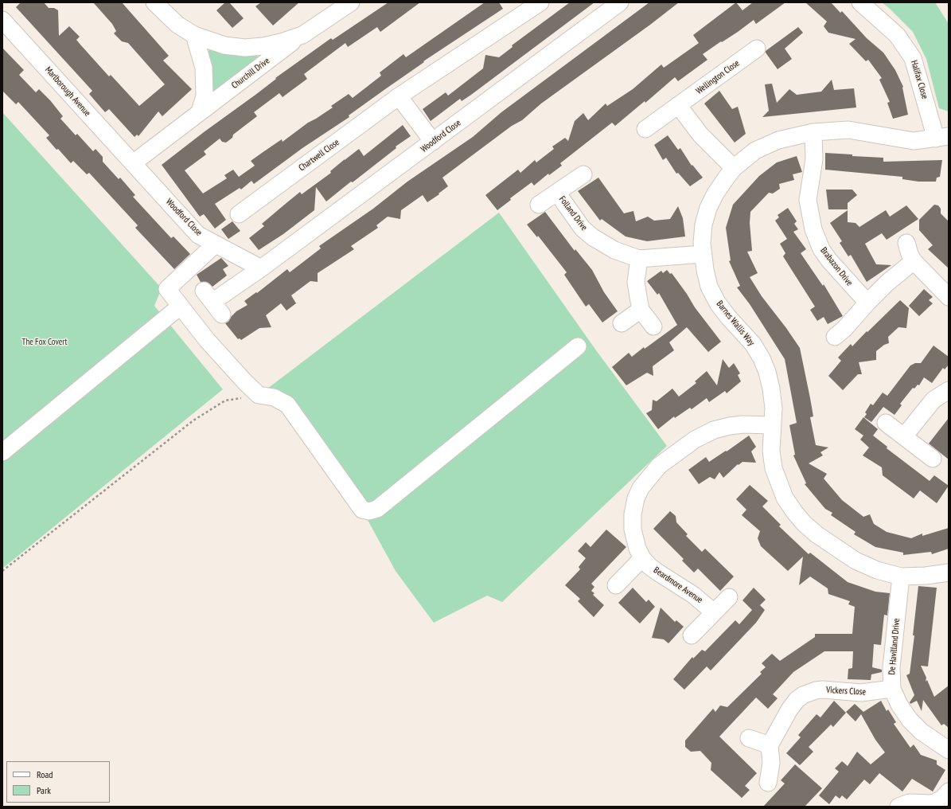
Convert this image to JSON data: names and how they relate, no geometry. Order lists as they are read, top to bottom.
{
  "streets": {
    "street": [
      "Churchill Drive",
      "Wellington Close",
      "Halifax Close",
      "Marlborough Avenue",
      "Woodford Close",
      "Chartwell Close",
      "Folland Drive",
      "Brabazon Drive",
      "Barnes Wallis Way",
      "Beardmore Avenue",
      "De Havilland Drive",
      "Vickers Close"
    ]
  },
  "crossings": [
    ["Churchill Drive", "Marlborough Avenue"],
    ["Churchill Drive", "Woodford Close"],
    ["Halifax Close", "Barnes Wallis Way"],
    ["Marlborough Avenue", "Woodford Close"],
    ["Folland Drive", "Barnes Wallis Way"],
    ["Brabazon Drive", "Barnes Wallis Way"],
    ["Barnes Wallis Way", "Beardmore Avenue"],
    ["Barnes Wallis Way", "De Havilland Drive"],
    ["De Havilland Drive", "Vickers Close"]
  ],
  "parks": ["The Fox Covert"],
  "legend": ["Road", "Park"]
}
